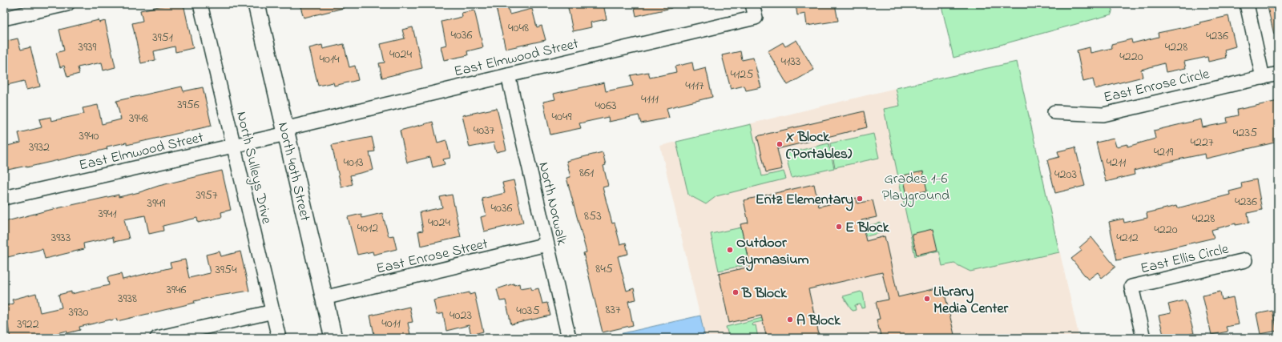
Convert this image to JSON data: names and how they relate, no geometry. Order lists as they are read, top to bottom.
{
  "streets": {
    "street": [
      "East Elmwood Street",
      "East Enrose Circle",
      "North Sulleys Drive",
      "North 40th Street",
      "North Norwalk",
      "East Enrose Street",
      "East Ellis Circle"
    ]
  },
  "crossings": [
    ["East Elmwood Street", "North Sulleys Drive"],
    ["East Elmwood Street", "North 40th Street"],
    ["East Elmwood Street", "North Norwalk"],
    ["North 40th Street", "East Enrose Street"],
    ["North Norwalk", "East Enrose Street"]
  ],
  "parks": ["Grades 1-6 Playground"],
  "places": [
    "X Block (Portables)",
    "Entz Elementary",
    "E Block",
    "Outdoor Gymnasium",
    "B Block",
    "Library Media Center",
    "A Block"
  ],
  "house_numbers": [
    "4048",
    "4036",
    "4236",
    "3951",
    "3939",
    "4228",
    "4024",
    "4220",
    "4014",
    "4133",
    "4125",
    "4117",
    "4111",
    "3956",
    "4063",
    "4049",
    "3948",
    "4037",
    "4235",
    "3940",
    "4227",
    "3932",
    "4219",
    "4013",
    "4211",
    "861",
    "4203",
    "3957",
    "4236",
    "3949",
    "4036",
    "3941",
    "853",
    "4228",
    "4024",
    "4012",
    "4220",
    "3933",
    "4212",
    "845",
    "3954",
    "3946",
    "3938",
    "837",
    "4035",
    "3930",
    "4023",
    "4011",
    "3922"
  ]
}
